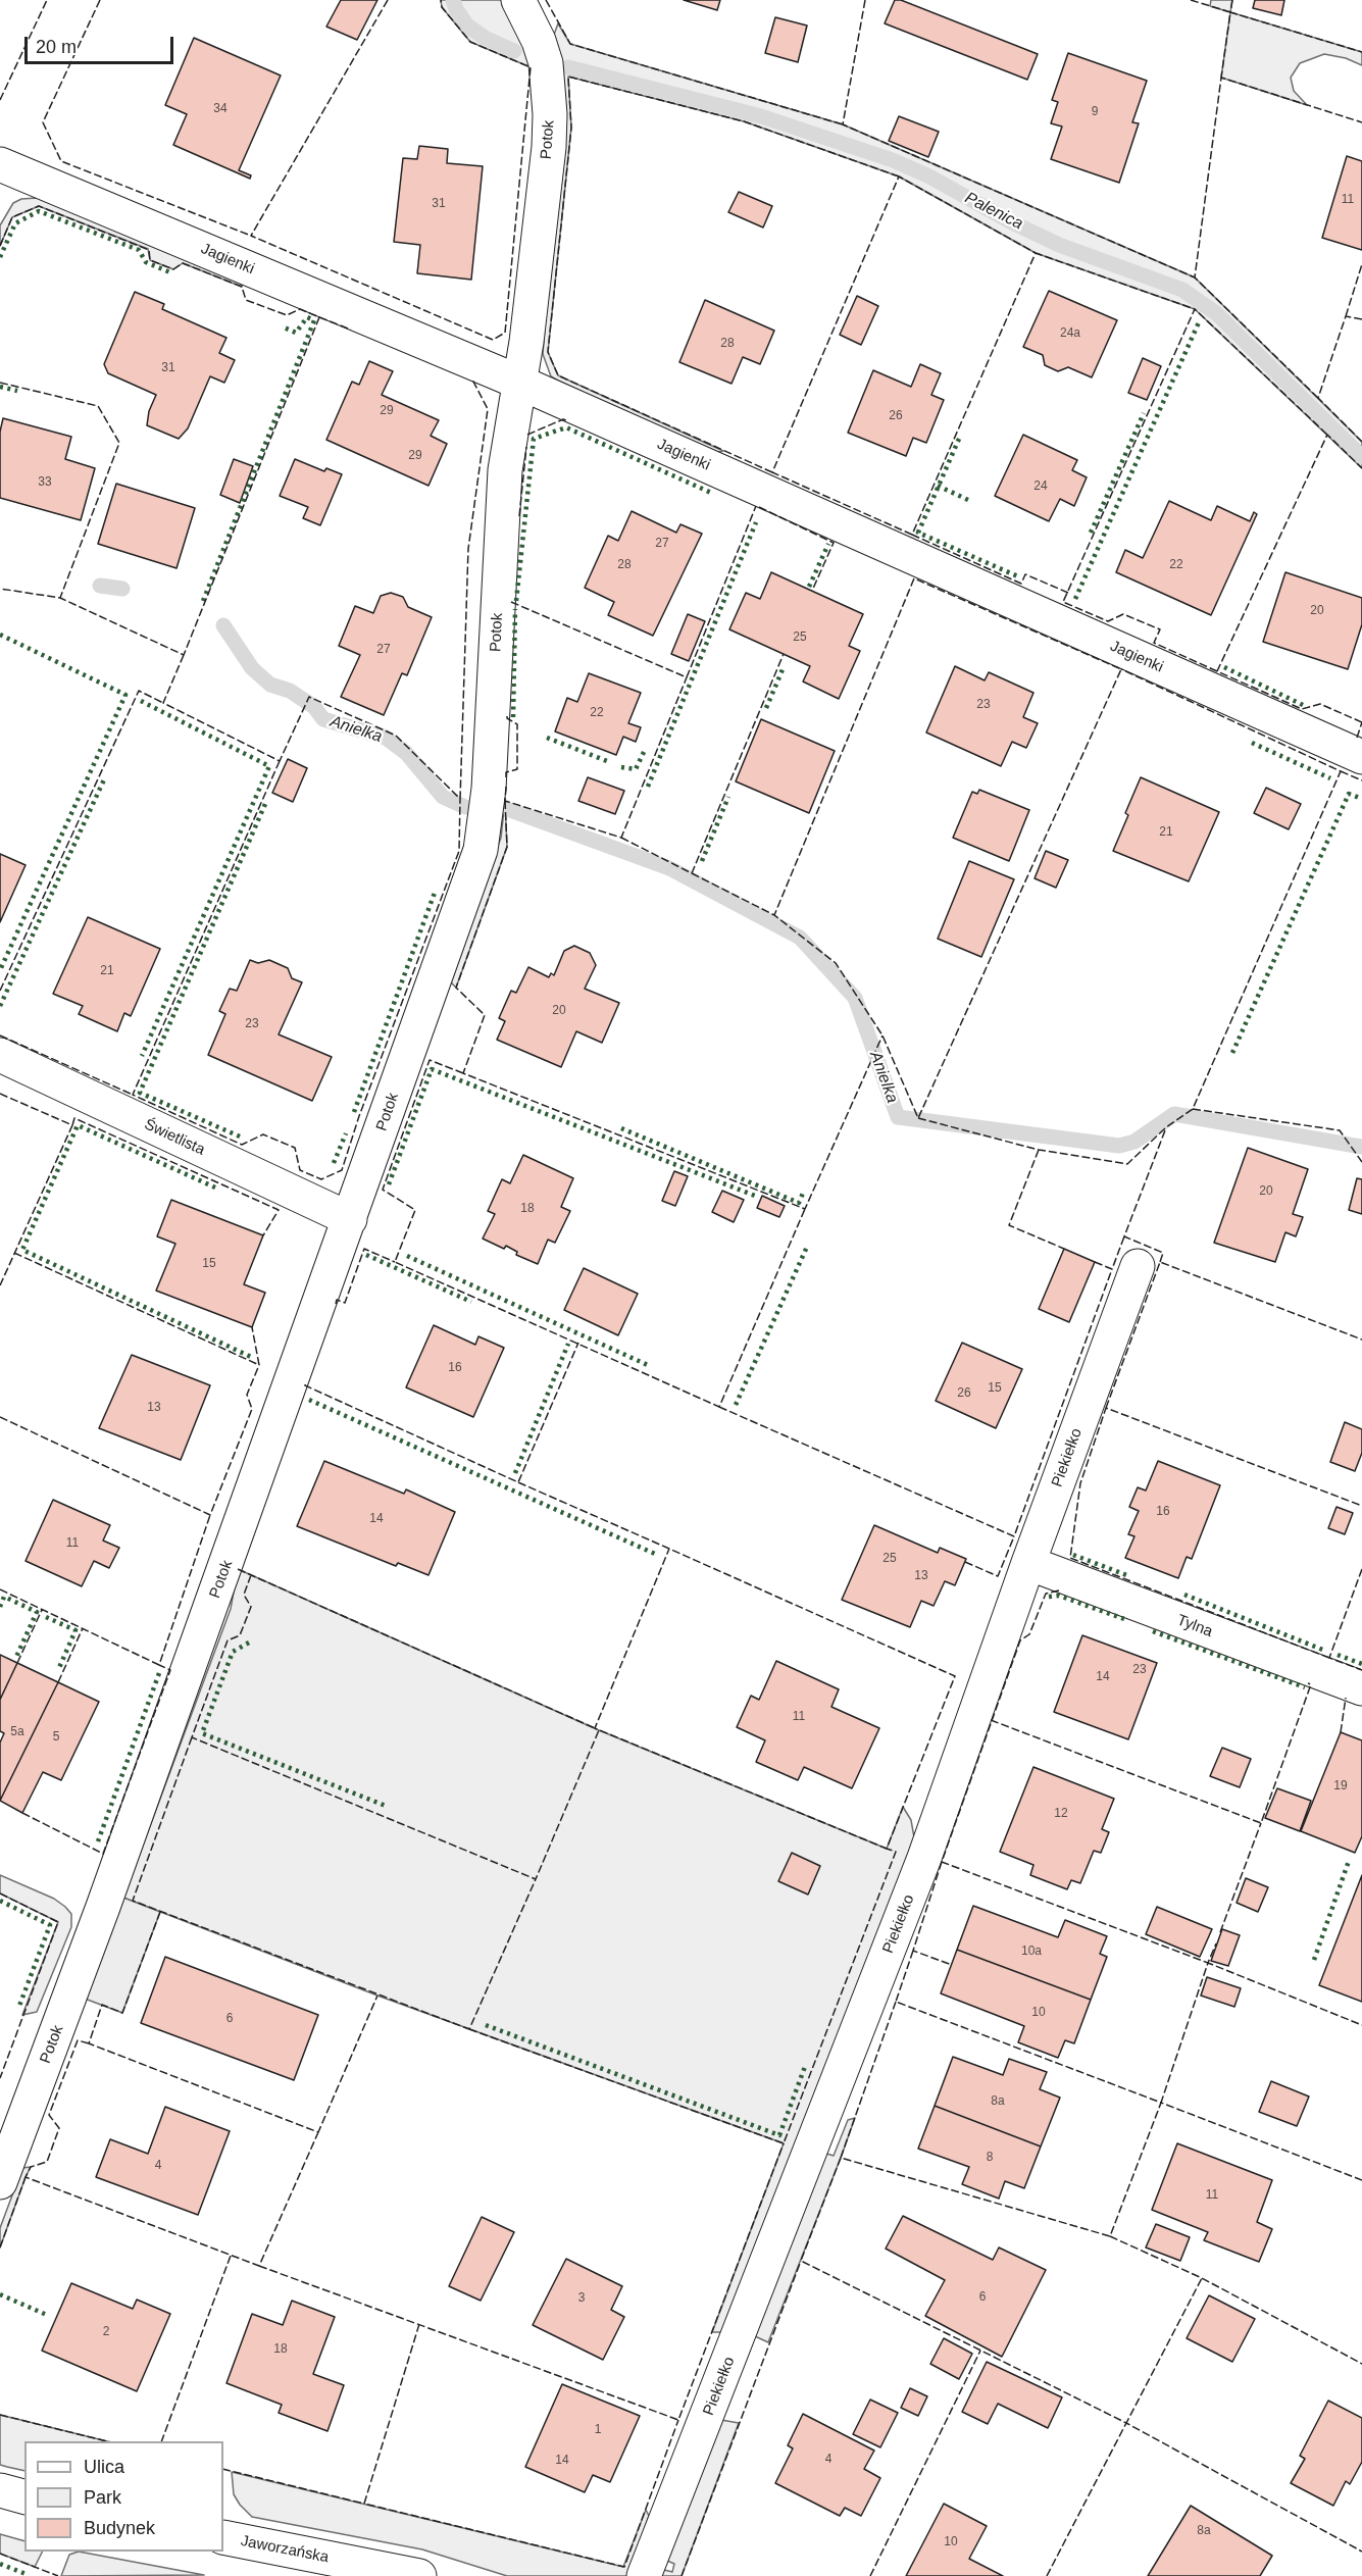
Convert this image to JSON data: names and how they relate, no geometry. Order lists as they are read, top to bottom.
{
  "streets": {
    "street": [
      "Potok",
      "Jagienki",
      "Świetlista",
      "Piekiełko",
      "Tylna",
      "Jaworzańska"
    ]
  },
  "crossings": [
    ["Potok", "Jagienki"],
    ["Potok", "Świetlista"],
    ["Piekiełko", "Tylna"]
  ],
  "water": ["Palenica", "Anielka"],
  "house_numbers": [
    "34",
    "9",
    "11",
    "31",
    "24a",
    "28",
    "31",
    "29",
    "26",
    "29",
    "33",
    "24",
    "27",
    "28",
    "22",
    "20",
    "25",
    "27",
    "23",
    "22",
    "21",
    "21",
    "20",
    "23",
    "20",
    "18",
    "15",
    "16",
    "15",
    "26",
    "13",
    "16",
    "14",
    "11",
    "25",
    "13",
    "23",
    "14",
    "11",
    "5a",
    "5",
    "19",
    "12",
    "10a",
    "10",
    "6",
    "8a",
    "8",
    "4",
    "11",
    "6",
    "3",
    "2",
    "18",
    "1",
    "4",
    "14",
    "8a",
    "10"
  ],
  "legend": ["Ulica", "Park", "Budynek"],
  "scale_bar": "20 m"
}
